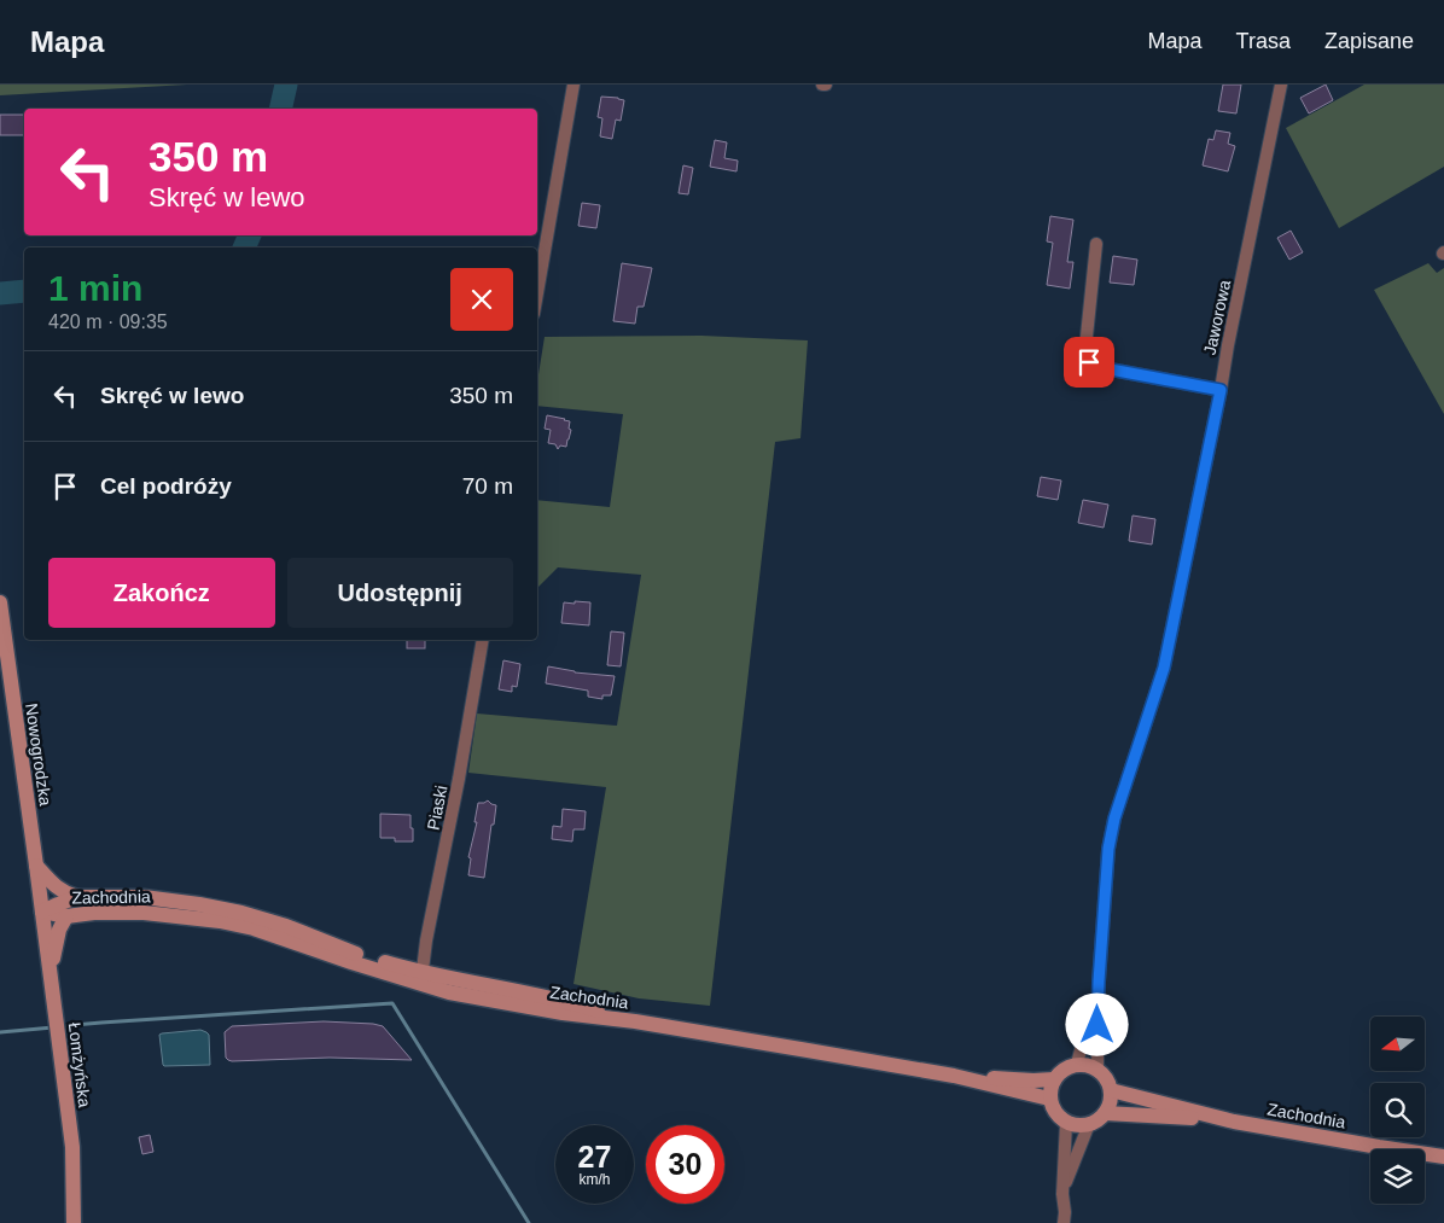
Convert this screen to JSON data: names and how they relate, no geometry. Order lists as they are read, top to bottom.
{
  "streets": {
    "main road": ["Nowogrodzka", "Zachodnia", "Łomżyńska"],
    "street": ["Jaworowa", "Piaski"]
  },
  "crossings": [
    ["Jaworowa", "Zachodnia"],
    ["Nowogrodzka", "Zachodnia"],
    ["Nowogrodzka", "Łomżyńska"],
    ["Piaski", "Zachodnia"],
    ["Zachodnia", "Łomżyńska"]
  ],
  "north": "left",
  "page": {
    "header": "Mapa",
    "nav": ["Mapa", "Trasa", "Zapisane"],
    "turn": ["350 m", "Skręć w lewo"],
    "heading": ["1 min", "420 m · 09:35"],
    "list": [
      {
        "name": "Skręć w lewo",
        "value": "350 m"
      },
      {
        "name": "Cel podróży",
        "value": "70 m"
      }
    ],
    "buttons": ["Zakończ", "Udostępnij"],
    "speed": "27 km/h",
    "limit": "30"
  }
}
